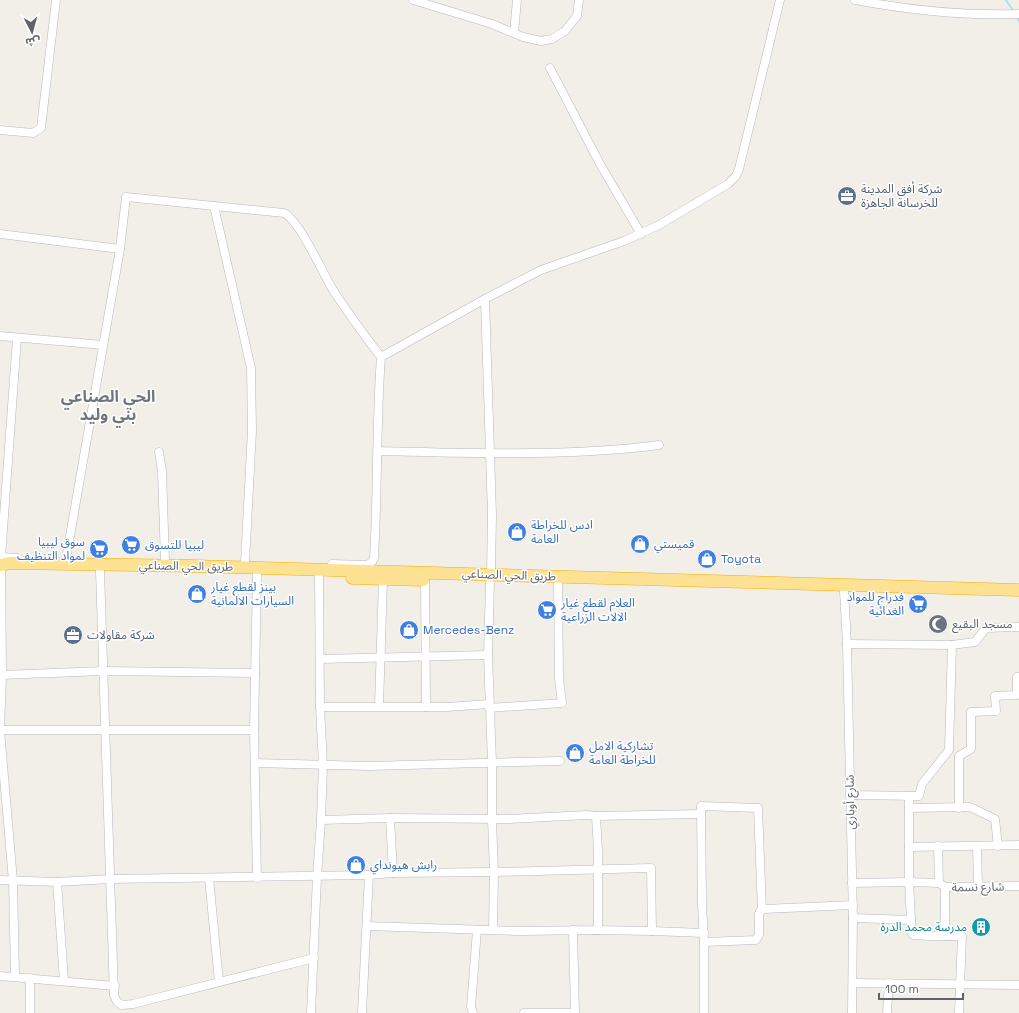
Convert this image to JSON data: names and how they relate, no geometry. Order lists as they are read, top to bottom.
{
  "streets": {
    "highway": ["طريق الحي الصناعي"],
    "street": ["شارع أوباري", "شارع نسمة"]
  },
  "crossings": [
    ["شارع أوباري", "شارع نسمة"]
  ],
  "districts": ["الحي الصناعي بني وليد"],
  "places": {
    "office": ["شركة أفق المدينة للخرسانة الجاهزة", "شركة مقاولات"],
    "shop": [
      "ادس للخراطة العامة",
      "قميستي",
      "Toyota",
      "بينز لقطع غيار السيارات الالمانية",
      "Mercedes-Benz",
      "تشاركية الامل للخراطة العامة",
      "رابش هيونداي"
    ],
    "supermarket": [
      "ليبيا للتسوق",
      "سوق ليبيا لمواد التنظيف",
      "فدراج للمواد الغدائية",
      "العلام لقطع غيار الالات الزراعية"
    ],
    "mosque": ["مسجد البقيع"],
    "building": ["مدرسة محمد الدرة"]
  },
  "scale_bar": "100 m",
  "north": "bottom"
}
